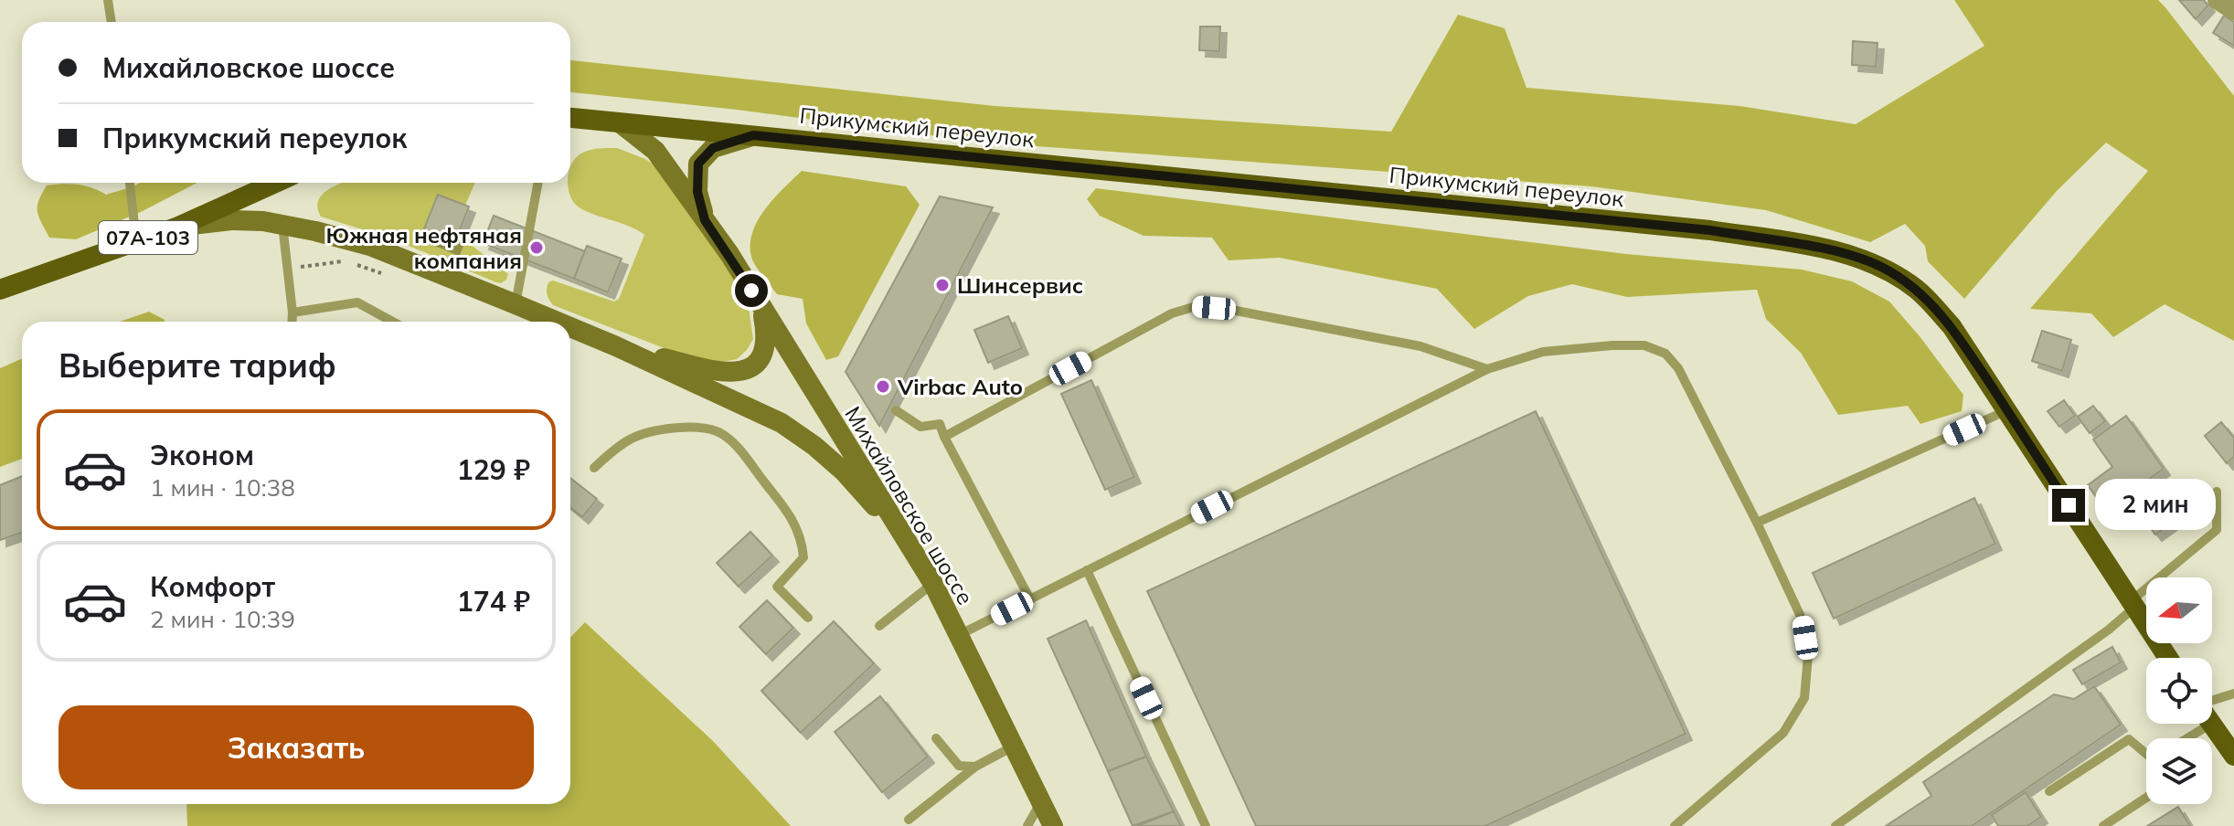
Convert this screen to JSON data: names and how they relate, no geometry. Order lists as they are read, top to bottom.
{
  "streets": {
    "main road": ["Прикумский переулок", "07А-103", "Михайловское шоссе"]
  },
  "crossings": [
    ["Прикумский переулок", "Михайловское шоссе"]
  ],
  "places": ["Южная нефтяная компания", "Шинсервис", "Virbac Auto"],
  "north": "left",
  "page": {
    "banner": ["Михайловское шоссе", "Прикумский переулок"],
    "heading": "Выберите тариф",
    "list": [
      {
        "name": "Эконом",
        "note": "1 мин · 10:38",
        "value": "129 ₽"
      },
      {
        "name": "Комфорт",
        "note": "2 мин · 10:39",
        "value": "174 ₽"
      }
    ],
    "bubble": "2 мин",
    "buttons": "Заказать"
  }
}
